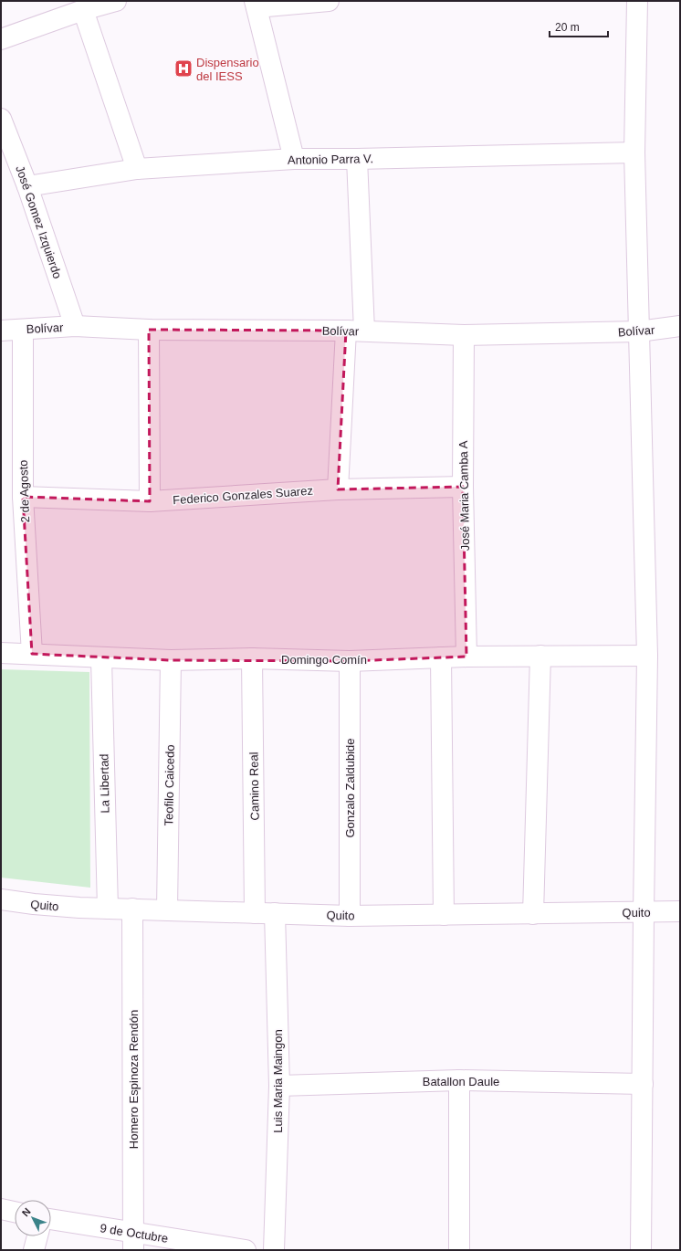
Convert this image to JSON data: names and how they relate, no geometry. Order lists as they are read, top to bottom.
{
  "streets": {
    "street": [
      "Antonio Parra V.",
      "José Gomez Izquierdo",
      "Bolívar",
      "2 de Agosto",
      "Federico Gonzales Suarez",
      "José Maria Camba A",
      "Domingo Comín",
      "La Libertad",
      "Teofilo Caicedo",
      "Camino Real",
      "Gonzalo Zaldubide",
      "Quito",
      "Homero Espinoza Rendón",
      "Luis Maria Maingon",
      "Batallon Daule",
      "9 de Octubre"
    ]
  },
  "crossings": [
    ["Antonio Parra V.", "José Gomez Izquierdo"],
    ["José Gomez Izquierdo", "Bolívar"],
    ["Bolívar", "2 de Agosto"],
    ["Bolívar", "José Maria Camba A"],
    ["2 de Agosto", "Federico Gonzales Suarez"],
    ["2 de Agosto", "Domingo Comín"],
    ["Federico Gonzales Suarez", "José Maria Camba A"],
    ["José Maria Camba A", "Domingo Comín"],
    ["Domingo Comín", "La Libertad"],
    ["Domingo Comín", "Teofilo Caicedo"],
    ["Domingo Comín", "Camino Real"],
    ["Domingo Comín", "Gonzalo Zaldubide"],
    ["La Libertad", "Quito"],
    ["Teofilo Caicedo", "Quito"],
    ["Camino Real", "Quito"],
    ["Gonzalo Zaldubide", "Quito"],
    ["Quito", "Homero Espinoza Rendón"],
    ["Quito", "Luis Maria Maingon"],
    ["Homero Espinoza Rendón", "9 de Octubre"],
    ["Luis Maria Maingon", "Batallon Daule"]
  ],
  "places": {
    "hospital": ["Dispensario del IESS"]
  },
  "scale_bar": "20 m",
  "north": "top left"
}
